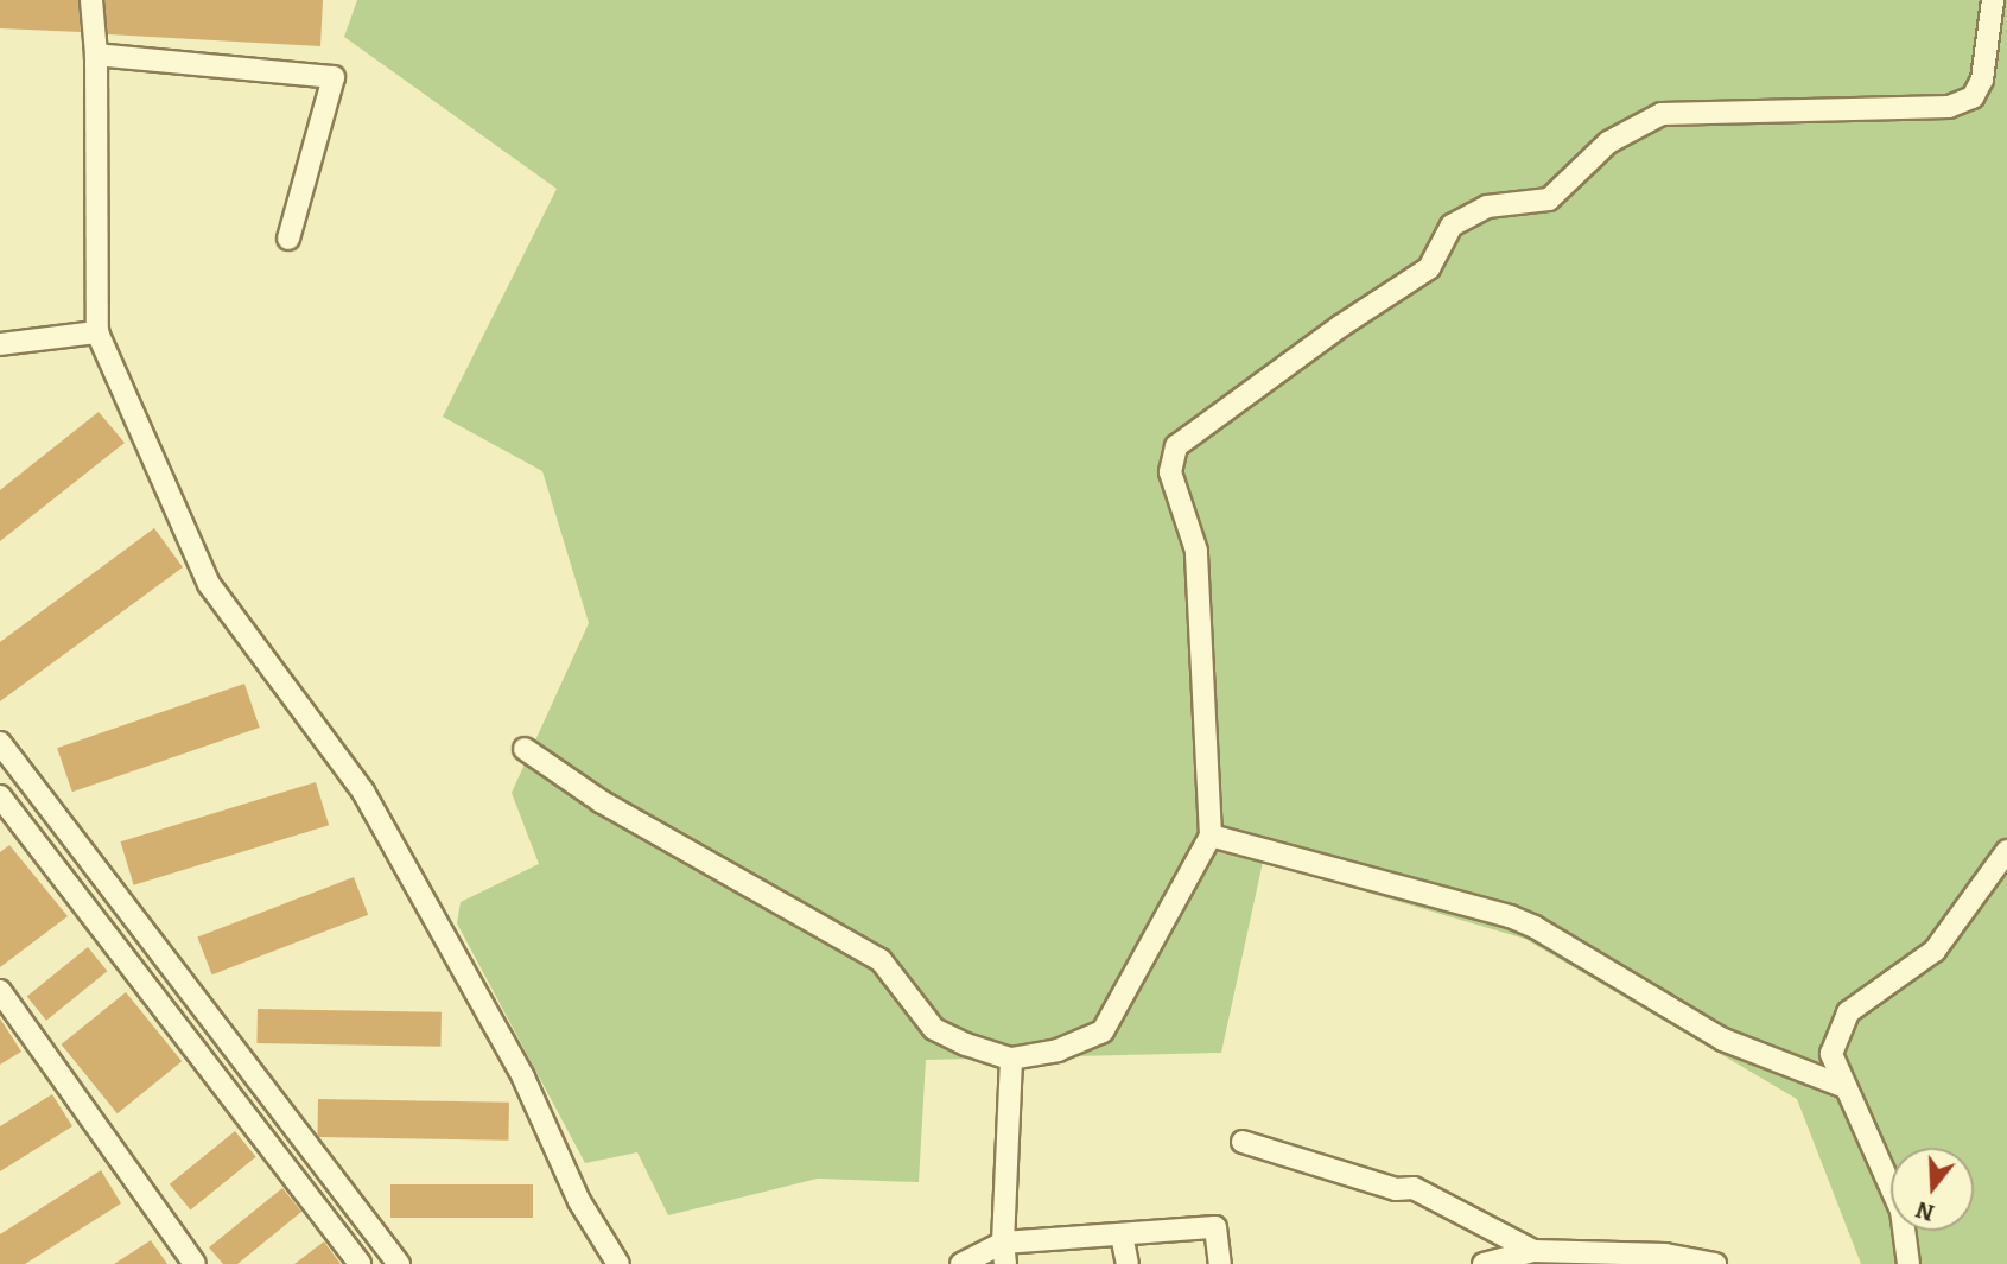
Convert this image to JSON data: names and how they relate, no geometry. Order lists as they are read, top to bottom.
{
  "north": "bottom"
}
